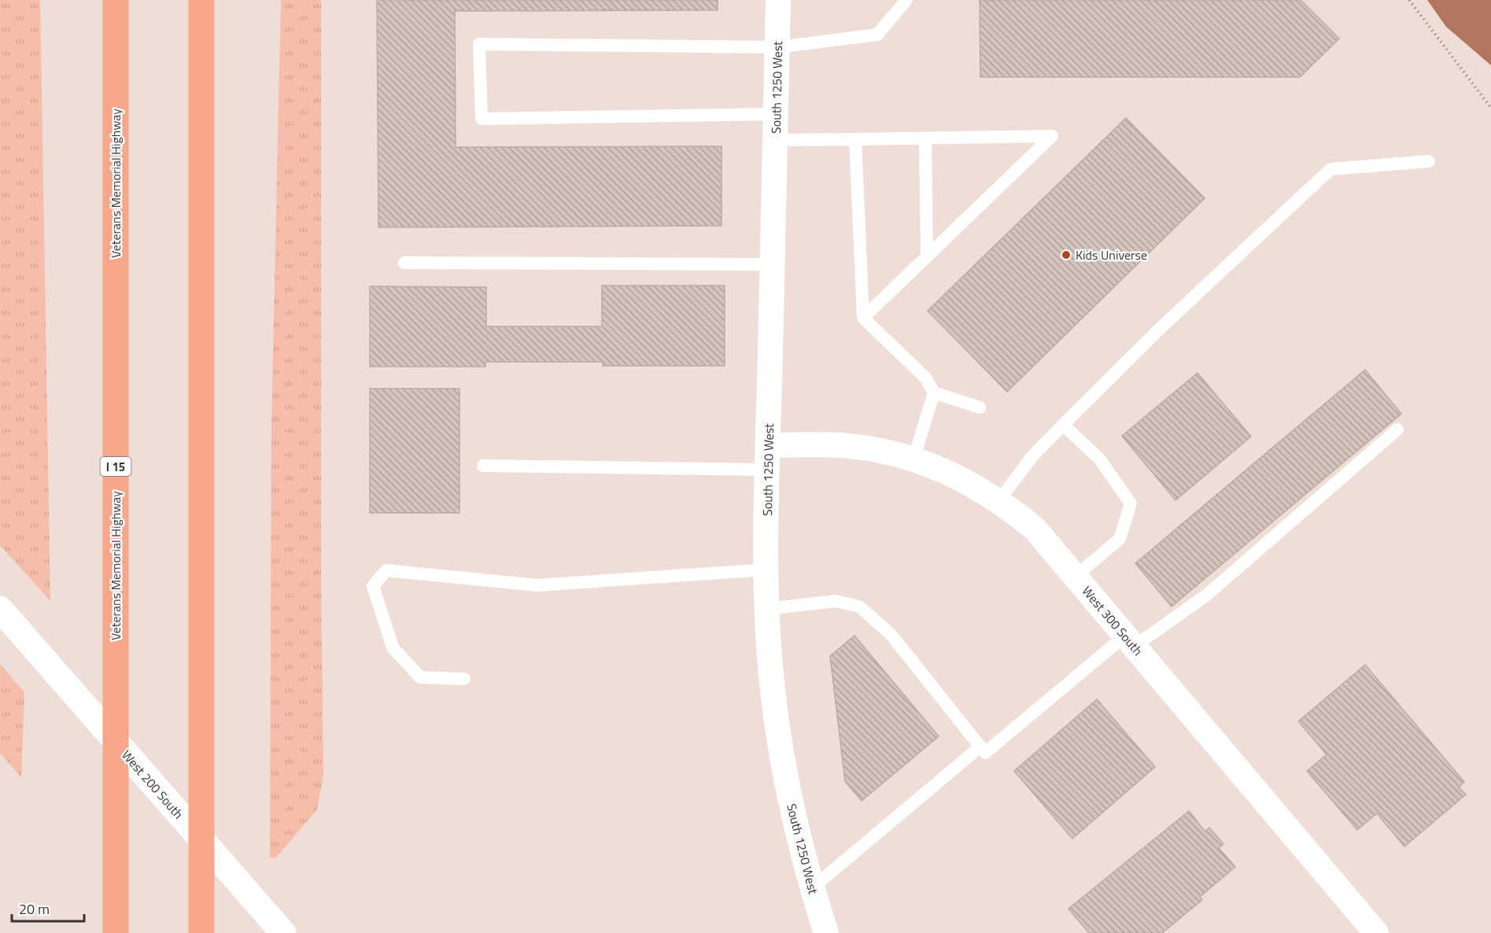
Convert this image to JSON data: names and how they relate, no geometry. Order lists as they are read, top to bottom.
{
  "streets": {
    "highway": ["Veterans Memorial Highway", "I 15"],
    "street": ["South 1250 West", "West 300 South", "West 200 South"]
  },
  "crossings": [
    ["South 1250 West", "West 300 South"]
  ],
  "places": ["Kids Universe"],
  "scale_bar": "20 m"
}
